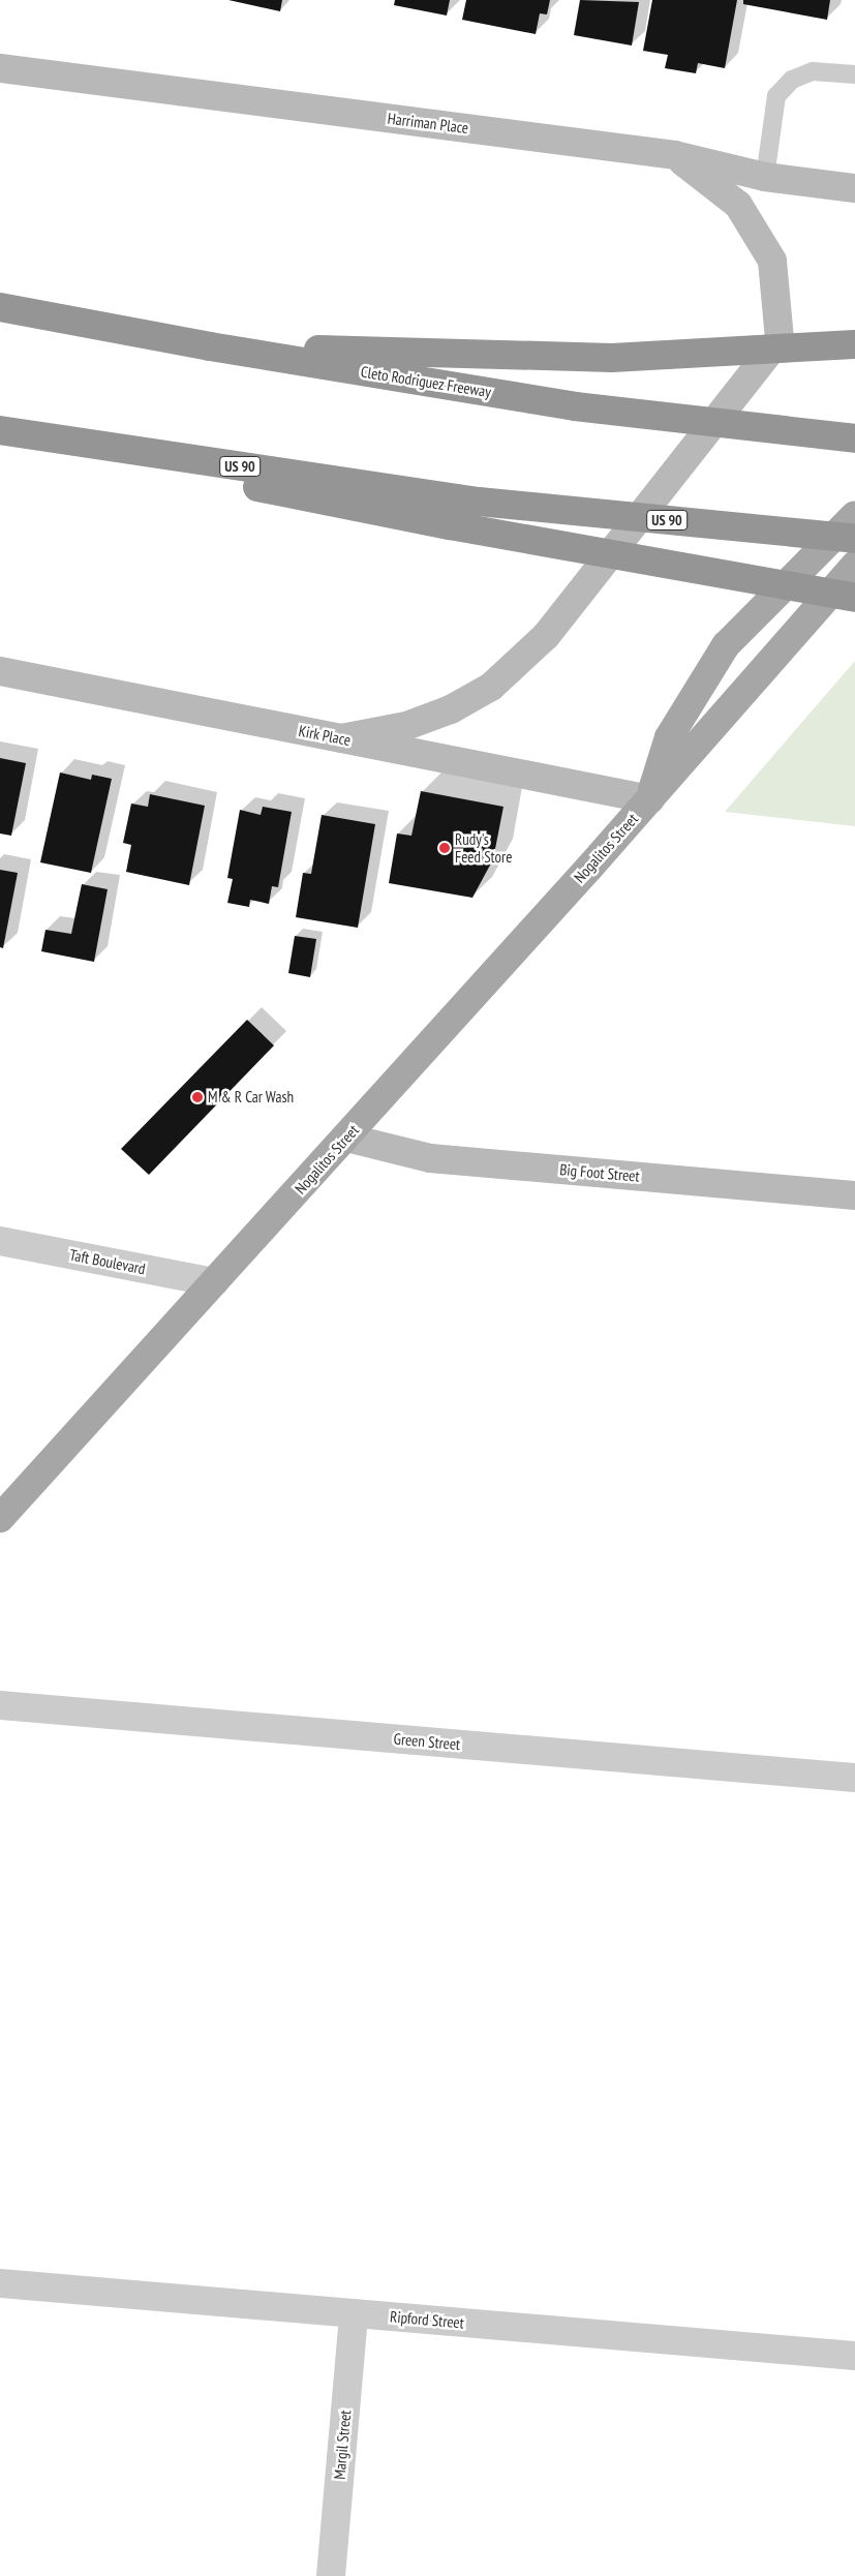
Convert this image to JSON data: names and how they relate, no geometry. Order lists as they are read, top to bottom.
{
  "streets": {
    "highway": ["Cleto Rodriguez Freeway", "US 90"],
    "main road": [
      "Harriman Place",
      "Kirk Place",
      "Nogalitos Street",
      "Big Foot Street"
    ],
    "street": [
      "Taft Boulevard",
      "Green Street",
      "Ripford Street",
      "Margil Street"
    ]
  },
  "crossings": [
    ["Kirk Place", "Nogalitos Street"],
    ["Nogalitos Street", "Big Foot Street"],
    ["Nogalitos Street", "Taft Boulevard"],
    ["Ripford Street", "Margil Street"]
  ],
  "places": ["Rudy's Feed Store", "M & R Car Wash"]
}
